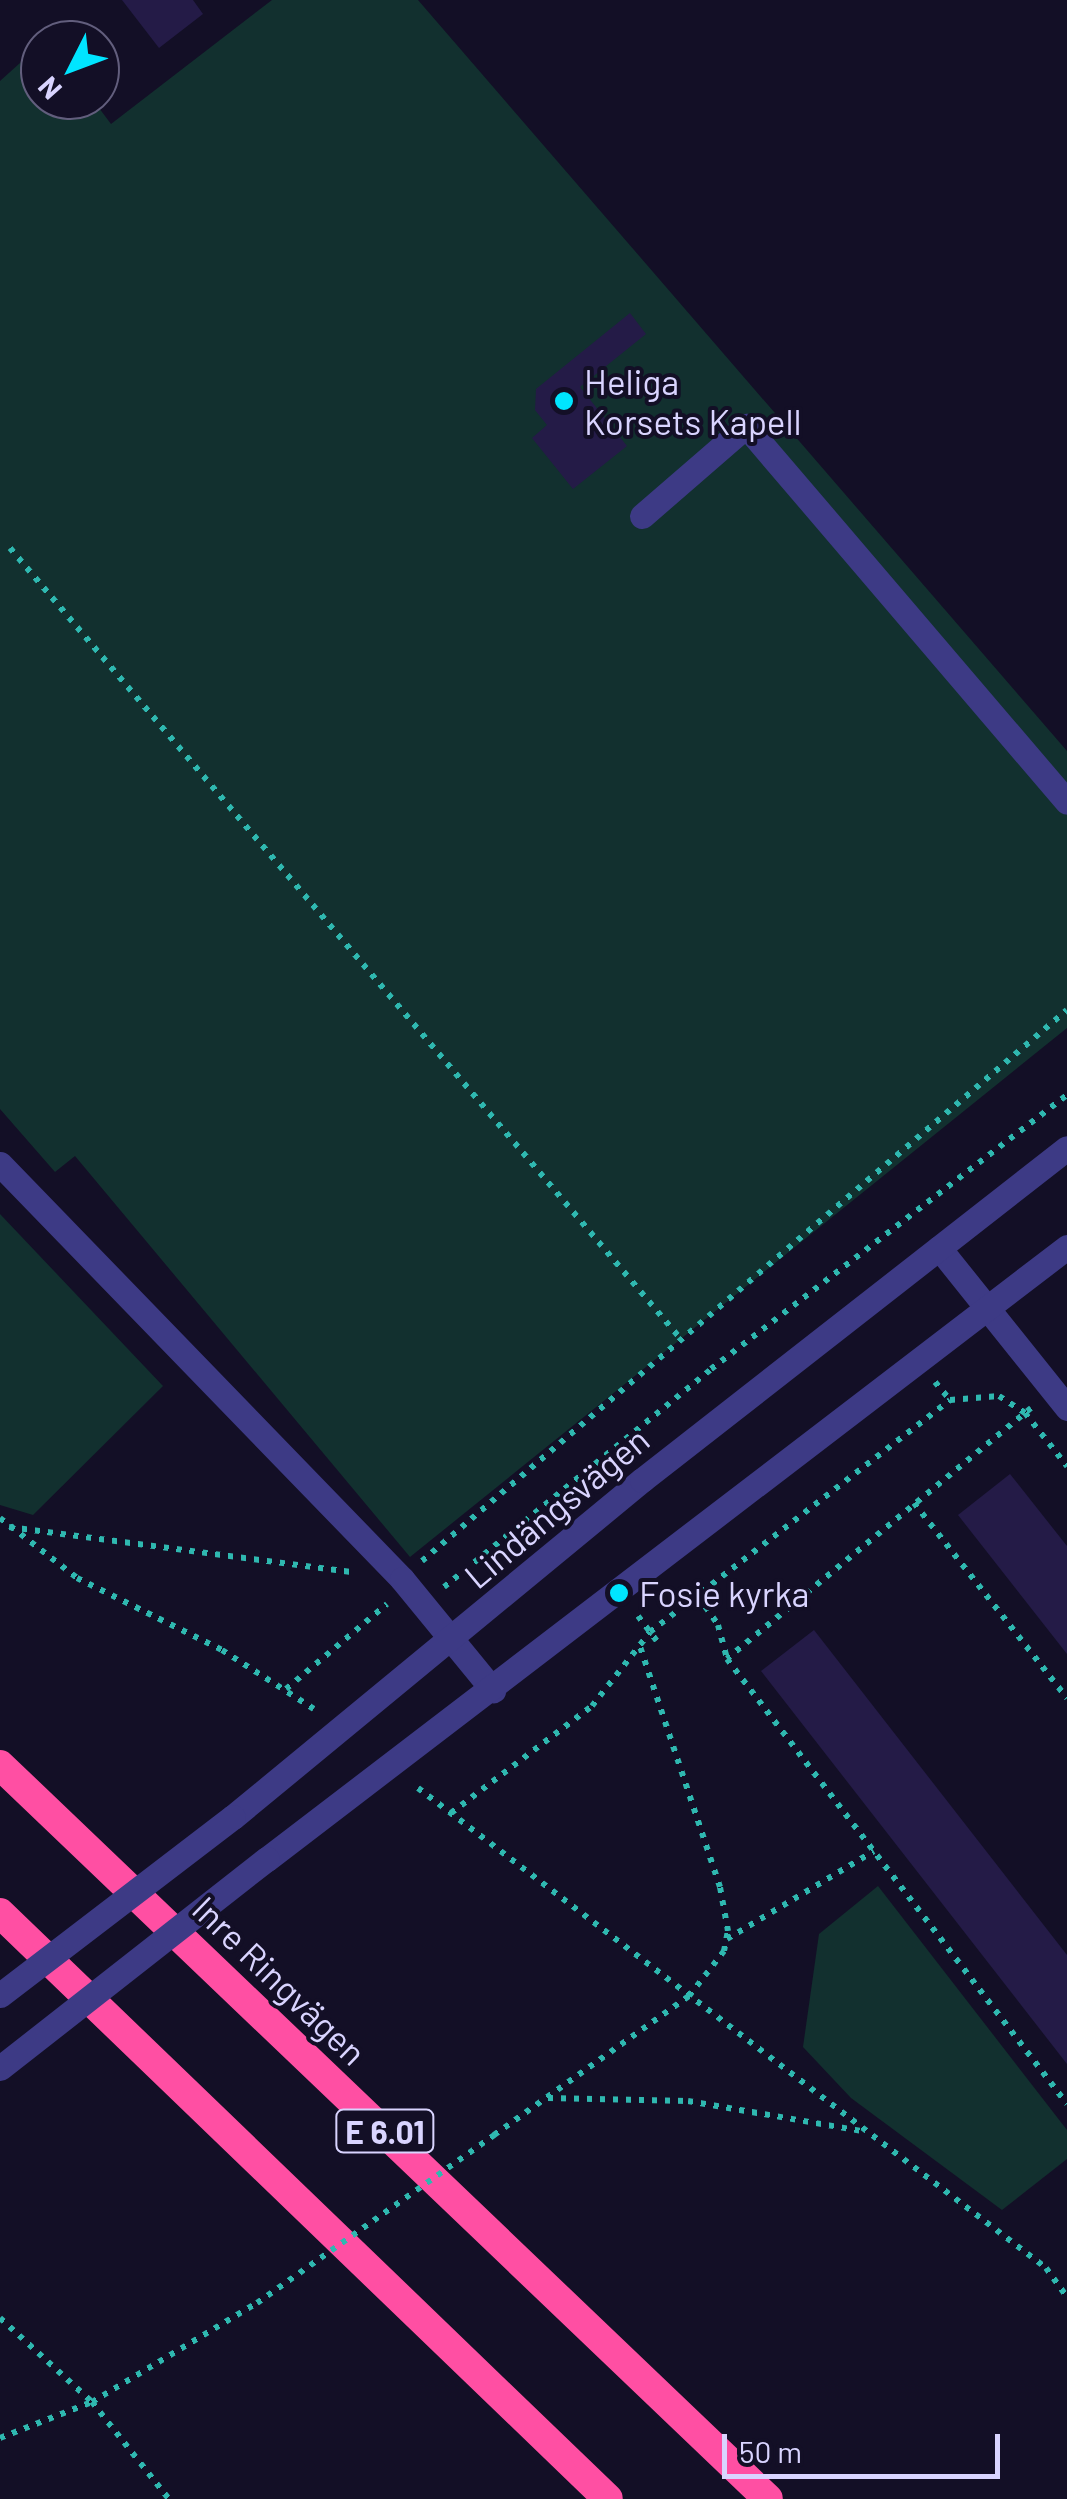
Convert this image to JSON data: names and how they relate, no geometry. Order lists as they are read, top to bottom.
{
  "streets": {
    "highway": ["Inre Ringvägen", "E 6.01"],
    "street": ["Lindängsvägen"]
  },
  "places": ["Heliga Korsets Kapell", "Fosie kyrka"],
  "scale_bar": "50 m",
  "north": "bottom left"
}
